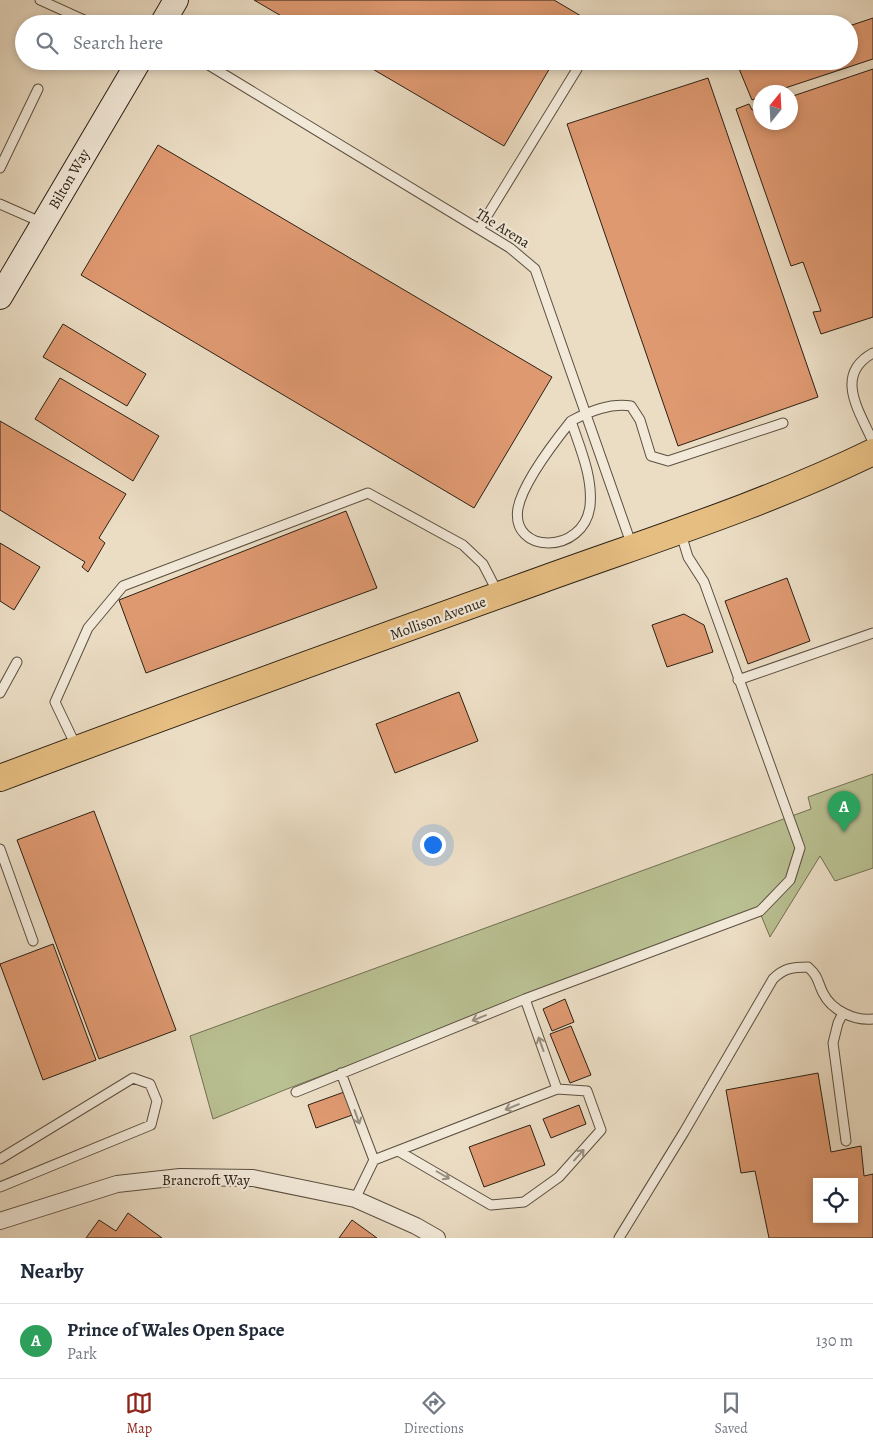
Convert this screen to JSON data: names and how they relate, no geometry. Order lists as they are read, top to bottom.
{
  "streets": {
    "main road": ["Mollison Avenue"],
    "street": ["Bilton Way", "Brancroft Way"],
    "lane": ["The Arena"]
  },
  "crossings": [
    ["The Arena", "Mollison Avenue"]
  ],
  "north": "top",
  "page": {
    "search": "Search here",
    "pins": "A",
    "heading": "Nearby",
    "list": [
      {
        "mark": "A",
        "name": "Prince of Wales Open Space",
        "note": "Park",
        "value": "130 m"
      }
    ],
    "nav": ["Map", "Directions", "Saved"]
  }
}
